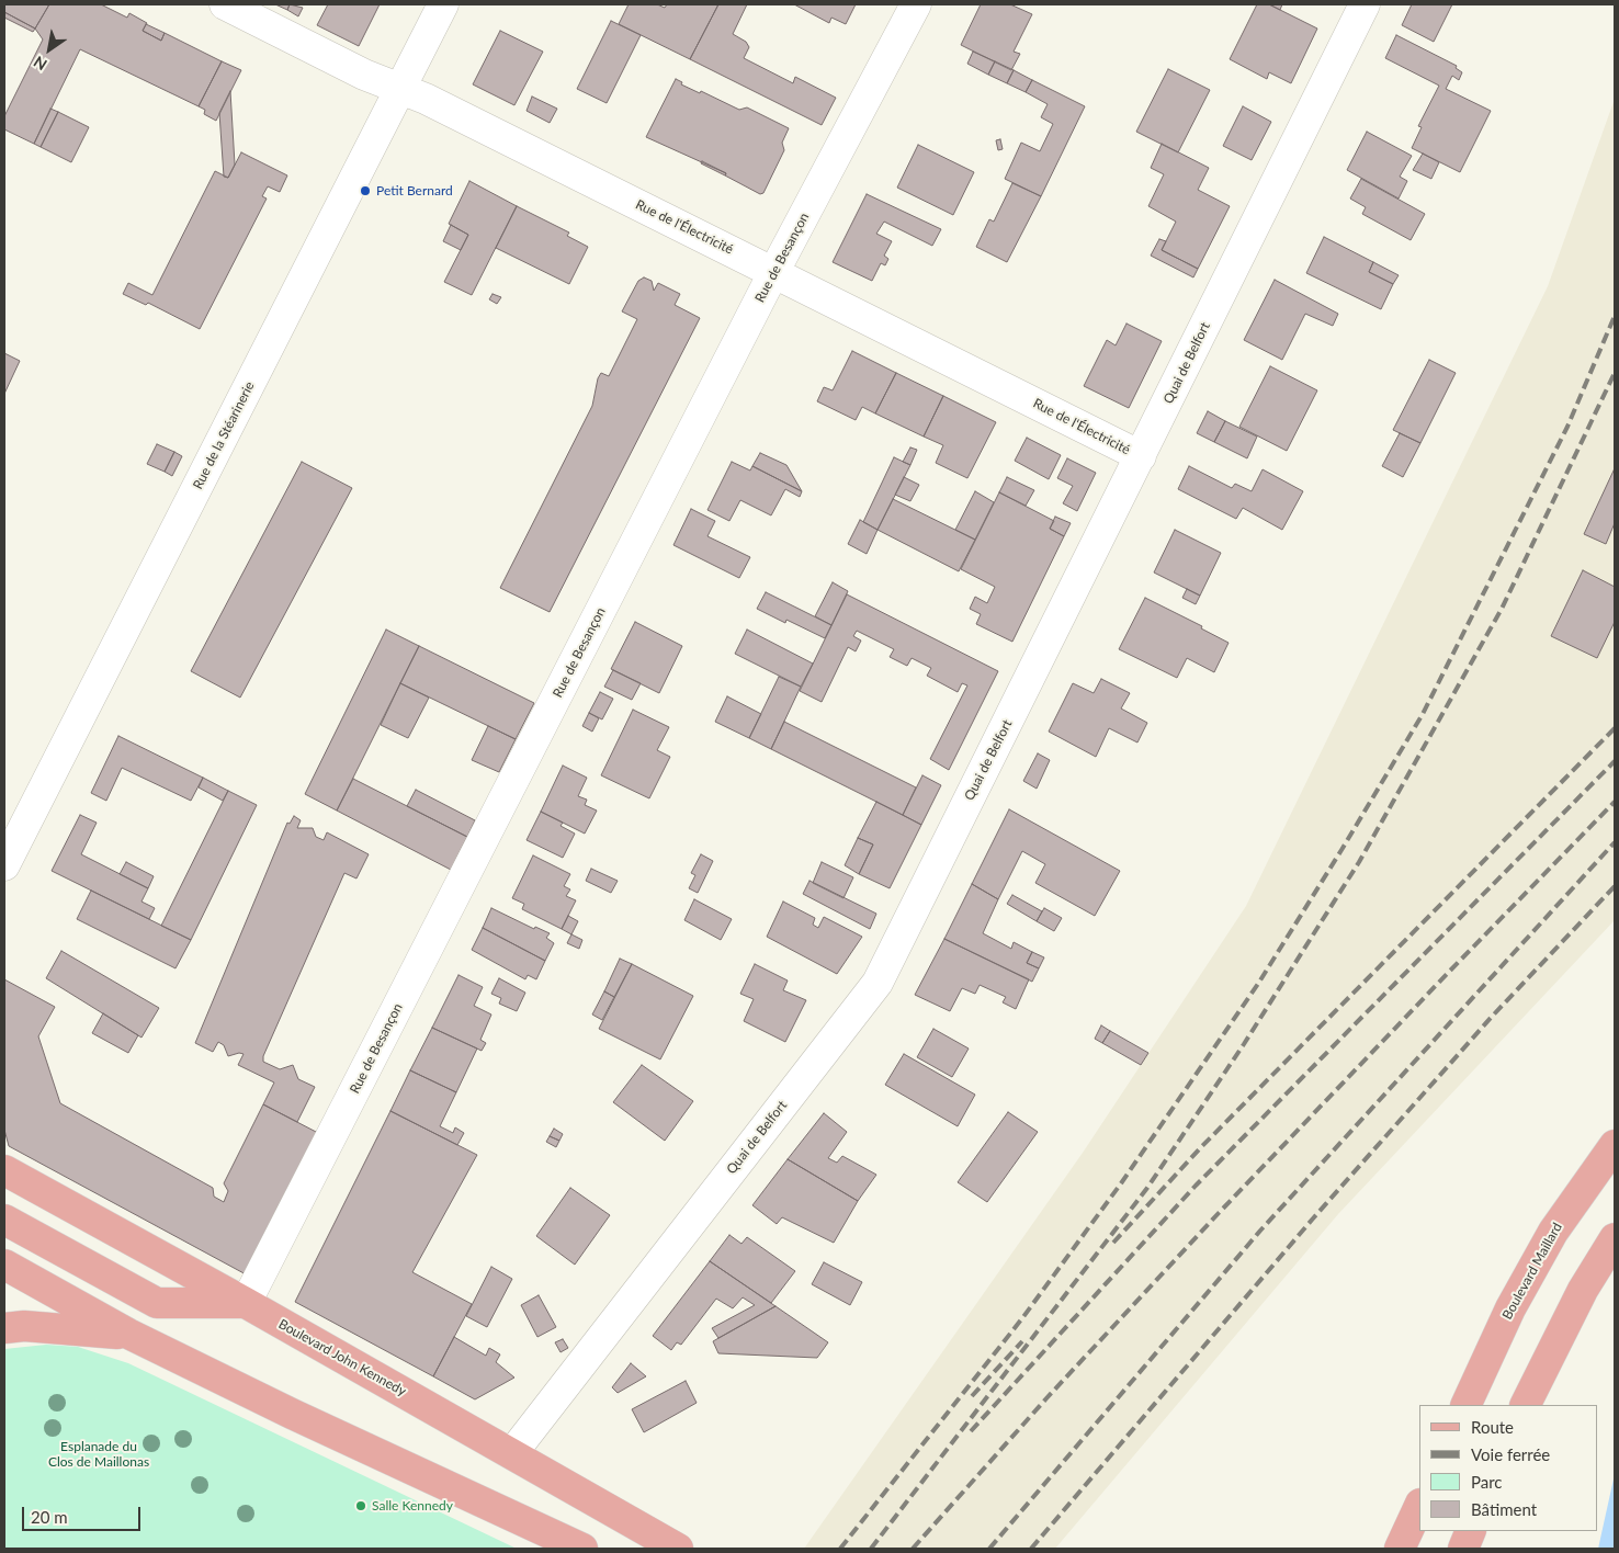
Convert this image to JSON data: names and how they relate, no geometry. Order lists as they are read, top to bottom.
{
  "streets": {
    "main road": ["Boulevard Maillard", "Boulevard John Kennedy"],
    "street": [
      "Rue de l'Électricité",
      "Rue de Besançon",
      "Quai de Belfort",
      "Rue de la Stéarinerie"
    ]
  },
  "crossings": [
    ["Rue de l'Électricité", "Rue de Besançon"],
    ["Rue de l'Électricité", "Quai de Belfort"],
    ["Rue de l'Électricité", "Rue de la Stéarinerie"],
    ["Rue de Besançon", "Boulevard John Kennedy"],
    ["Quai de Belfort", "Boulevard John Kennedy"]
  ],
  "parks": ["Esplanade du Clos de Maillonas"],
  "places": ["Petit Bernard", "Salle Kennedy"],
  "legend": [
    "Route",
    "Voie ferrée",
    "Parc",
    "Bâtiment"
  ],
  "scale_bar": "20 m",
  "north": "bottom left"
}
